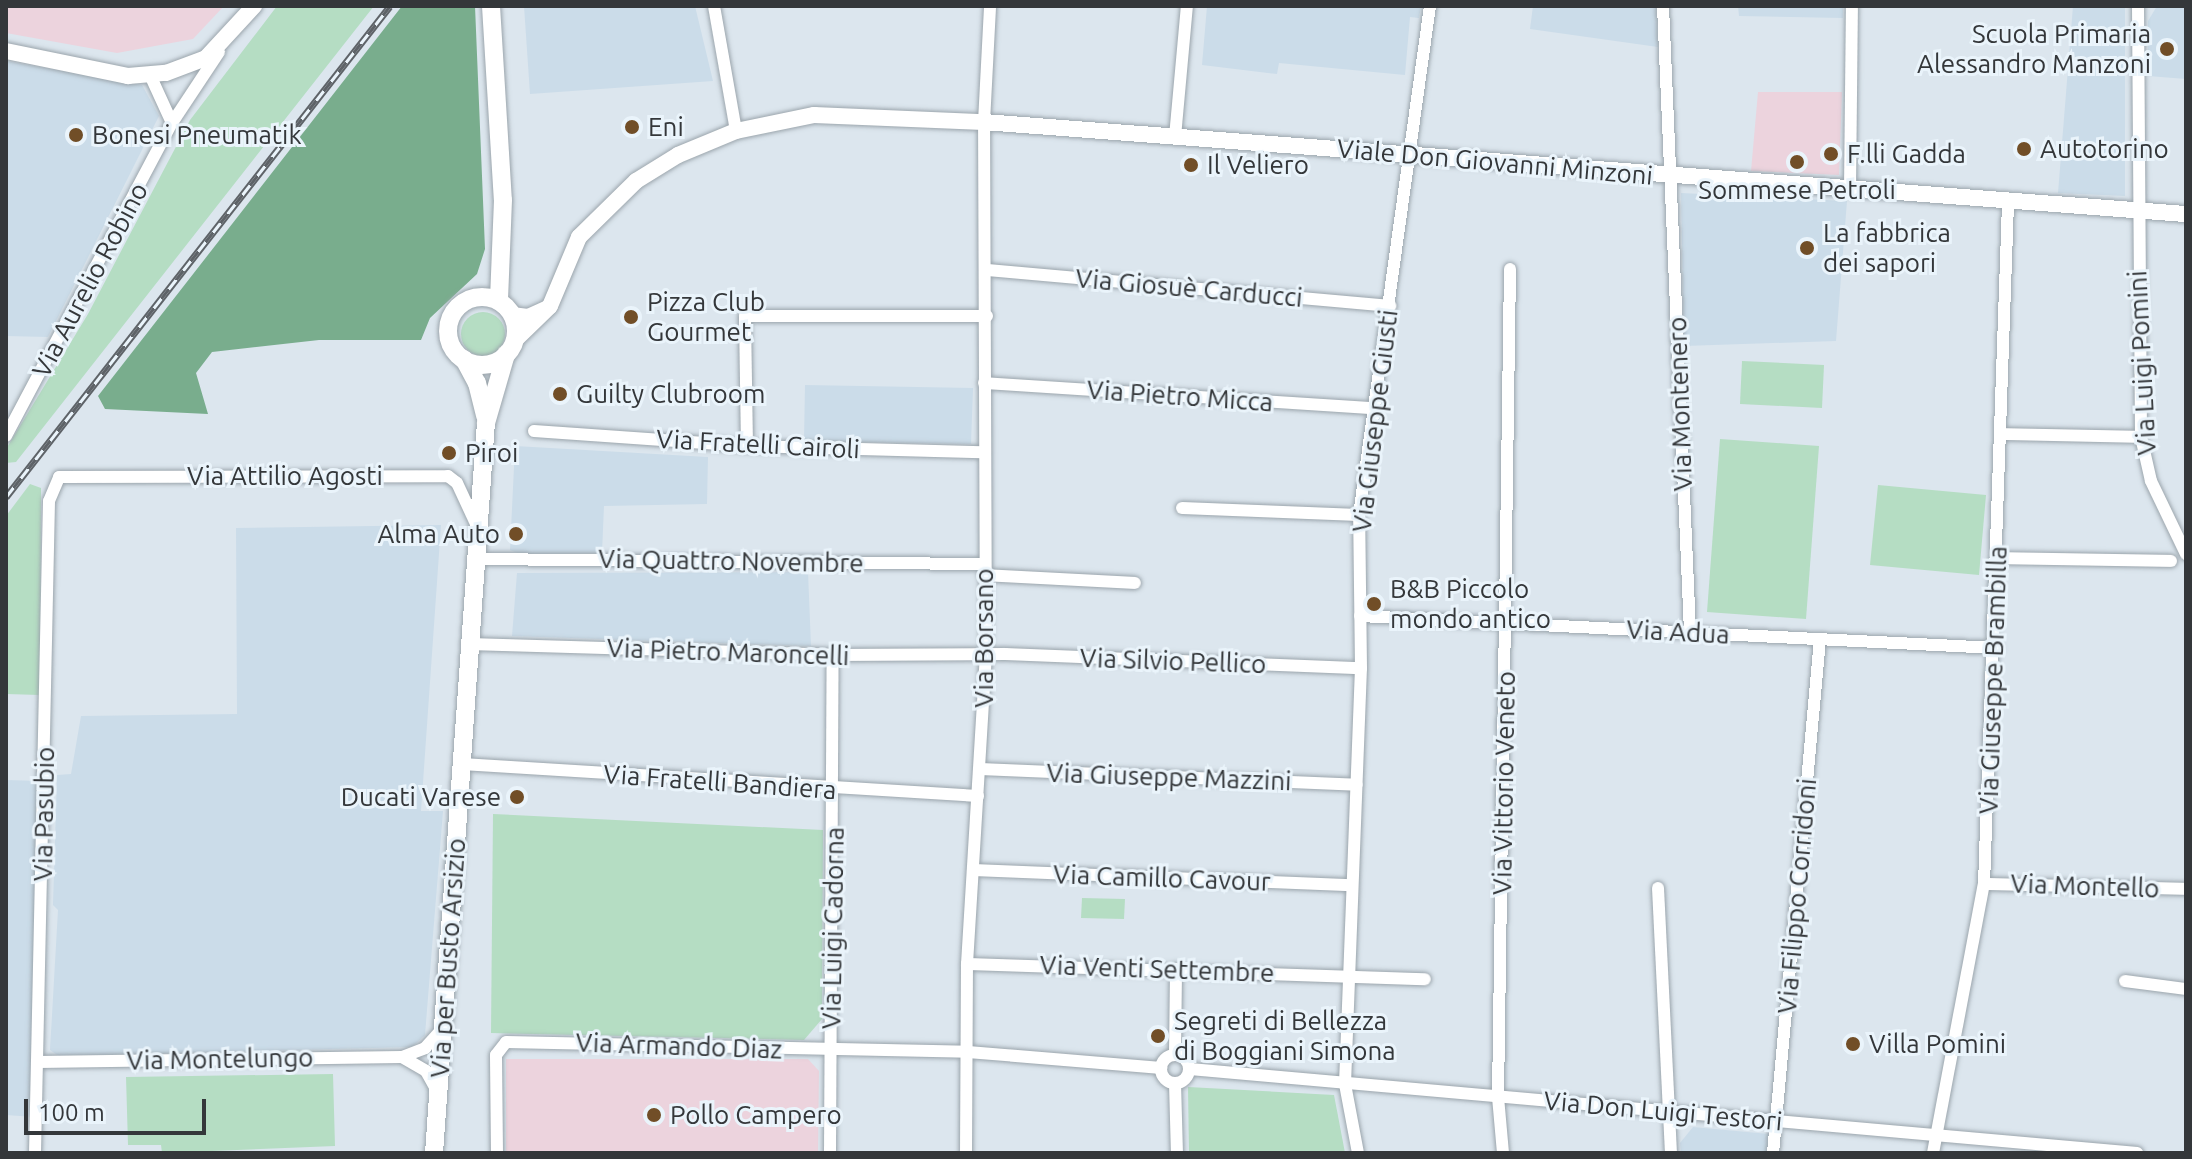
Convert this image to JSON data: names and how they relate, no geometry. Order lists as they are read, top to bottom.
{
  "streets": {
    "main road": ["Viale Don Giovanni Minzoni", "Via per Busto Arsizio"],
    "street": [
      "Via Aurelio Robino",
      "Via Giosuè Carducci",
      "Via Luigi Pomini",
      "Via Pietro Micca",
      "Via Montenero",
      "Via Giuseppe Giusti",
      "Via Fratelli Cairoli",
      "Via Attilio Agosti",
      "Via Quattro Novembre",
      "Via Adua",
      "Via Borsano",
      "Via Pietro Maroncelli",
      "Via Silvio Pellico",
      "Via Giuseppe Brambilla",
      "Via Giuseppe Mazzini",
      "Via Fratelli Bandiera",
      "Via Vittorio Veneto",
      "Via Pasubio",
      "Via Camillo Cavour",
      "Via Montello",
      "Via Filippo Corridoni",
      "Via Luigi Cadorna",
      "Via Venti Settembre",
      "Via Armando Diaz",
      "Via Montelungo",
      "Via Don Luigi Testori"
    ]
  },
  "crossings": [
    ["Viale Don Giovanni Minzoni", "Via Luigi Pomini"],
    ["Viale Don Giovanni Minzoni", "Via Montenero"],
    ["Viale Don Giovanni Minzoni", "Via Giuseppe Giusti"],
    ["Viale Don Giovanni Minzoni", "Via Attilio Agosti"],
    ["Viale Don Giovanni Minzoni", "Via Quattro Novembre"],
    ["Viale Don Giovanni Minzoni", "Via Borsano"],
    ["Viale Don Giovanni Minzoni", "Via Pietro Maroncelli"],
    ["Viale Don Giovanni Minzoni", "Via Giuseppe Brambilla"],
    ["Viale Don Giovanni Minzoni", "Via Fratelli Bandiera"],
    ["Viale Don Giovanni Minzoni", "Via per Busto Arsizio"],
    ["Via Giosuè Carducci", "Via Giuseppe Giusti"],
    ["Via Giosuè Carducci", "Via Borsano"],
    ["Via Pietro Micca", "Via Giuseppe Giusti"],
    ["Via Pietro Micca", "Via Borsano"],
    ["Via Montenero", "Via Adua"],
    ["Via Giuseppe Giusti", "Via Adua"],
    ["Via Giuseppe Giusti", "Via Silvio Pellico"],
    ["Via Giuseppe Giusti", "Via Giuseppe Mazzini"],
    ["Via Giuseppe Giusti", "Via Camillo Cavour"],
    ["Via Giuseppe Giusti", "Via Venti Settembre"],
    ["Via Giuseppe Giusti", "Via Don Luigi Testori"],
    ["Via Fratelli Cairoli", "Via Borsano"],
    ["Via Attilio Agosti", "Via Pasubio"],
    ["Via Quattro Novembre", "Via Borsano"],
    ["Via Adua", "Via Giuseppe Brambilla"],
    ["Via Adua", "Via Vittorio Veneto"],
    ["Via Adua", "Via Filippo Corridoni"],
    ["Via Borsano", "Via Pietro Maroncelli"],
    ["Via Borsano", "Via Silvio Pellico"],
    ["Via Borsano", "Via Giuseppe Mazzini"],
    ["Via Borsano", "Via Fratelli Bandiera"],
    ["Via Borsano", "Via Camillo Cavour"],
    ["Via Borsano", "Via Venti Settembre"],
    ["Via Borsano", "Via Armando Diaz"],
    ["Via Pietro Maroncelli", "Via Silvio Pellico"],
    ["Via Pietro Maroncelli", "Via Luigi Cadorna"],
    ["Via Giuseppe Brambilla", "Via Montello"],
    ["Via Giuseppe Brambilla", "Via Don Luigi Testori"],
    ["Via Fratelli Bandiera", "Via Luigi Cadorna"],
    ["Via Fratelli Bandiera", "Via per Busto Arsizio"],
    ["Via Vittorio Veneto", "Via Don Luigi Testori"],
    ["Via Pasubio", "Via Montelungo"],
    ["Via Filippo Corridoni", "Via Don Luigi Testori"],
    ["Via Luigi Cadorna", "Via Armando Diaz"]
  ],
  "places": [
    "Scuola Primaria Alessandro Manzoni",
    "Eni",
    "Bonesi Pneumatik",
    "Autotorino",
    "F.lli Gadda",
    "Sommese Petroli",
    "Il Veliero",
    "La fabbrica dei sapori",
    "Pizza Club Gourmet",
    "Guilty Clubroom",
    "Piroi",
    "Alma Auto",
    "B&B Piccolo mondo antico",
    "Ducati Varese",
    "Segreti di Bellezza di Boggiani Simona",
    "Villa Pomini",
    "Pollo Campero"
  ],
  "scale_bar": "100 m"
}
